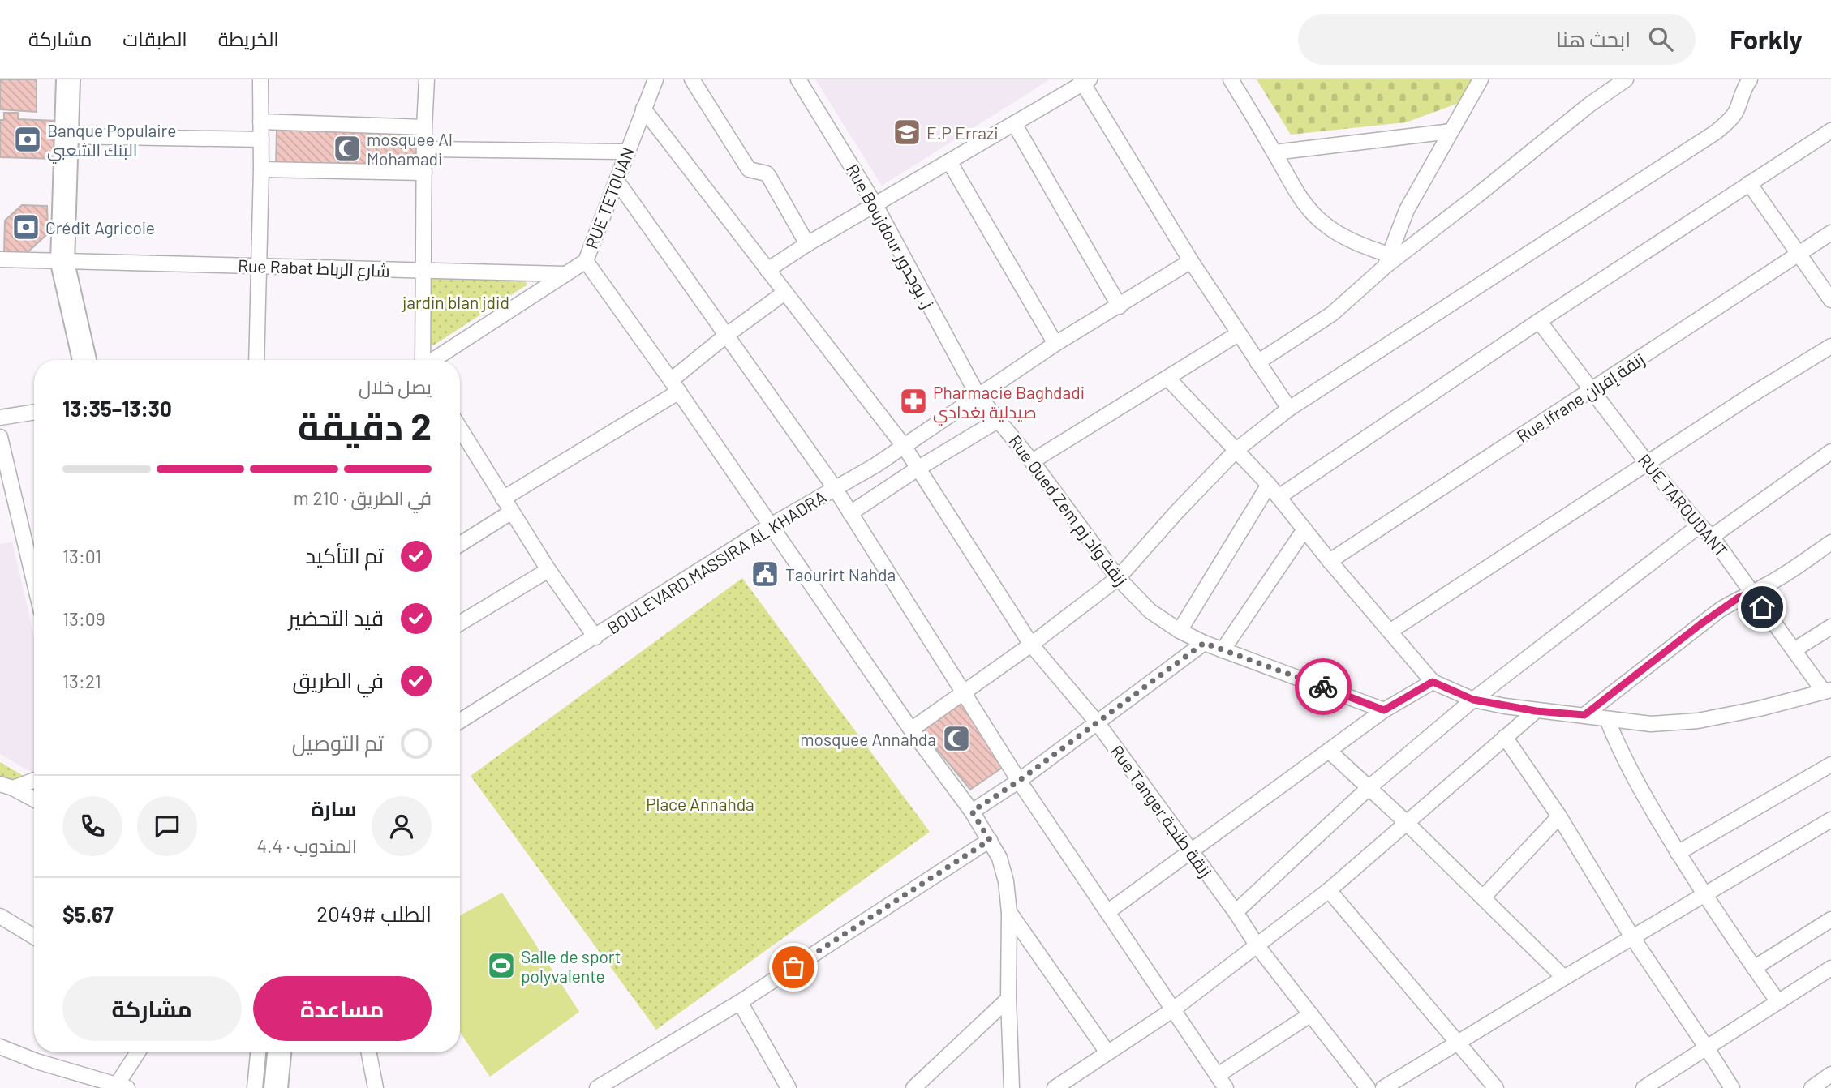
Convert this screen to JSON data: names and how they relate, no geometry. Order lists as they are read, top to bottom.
{
  "streets": {
    "street": [
      "RUE TETOUAN",
      "Rue Boujdour ز. بوجدور",
      "Rue Rabat شارع الرباط",
      "Rue Ifrane زنقة إفران",
      "RUE TAROUDANT",
      "Rue Oued Zem زنقة واد زم",
      "BOULEVARD MASSIRA AL KHADRA",
      "Rue Tanger زنقة طنجة"
    ]
  },
  "crossings": [
    ["RUE TETOUAN", "Rue Rabat شارع الرباط"],
    ["RUE TETOUAN", "Rue Tanger زنقة طنجة"],
    ["Rue Boujdour ز. بوجدور", "Rue Oued Zem زنقة واد زم"],
    ["Rue Boujdour ز. بوجدور", "BOULEVARD MASSIRA AL KHADRA"],
    ["Rue Ifrane زنقة إفران", "RUE TAROUDANT"],
    ["Rue Oued Zem زنقة واد زم", "BOULEVARD MASSIRA AL KHADRA"],
    ["BOULEVARD MASSIRA AL KHADRA", "Rue Tanger زنقة طنجة"]
  ],
  "parks": ["jardin blan jdid", "Place Annahda"],
  "places": {
    "school or university": ["E.P Errazi"],
    "bank": ["Banque Populaire البنك الشعبي", "Crédit Agricole"],
    "mosque": ["mosquee Al Mohamadi", "mosquee Annahda"],
    "pharmacy": ["Pharmacie Baghdadi صيدلية بغدادي"],
    "public building": ["Taourirt Nahda"],
    "sports": ["Salle de sport polyvalente"]
  },
  "page": {
    "header": "Forkly",
    "search": "ابحث هنا",
    "nav": ["الخريطة", "الطبقات", "مشاركة"],
    "heading": ["2 دقيقة", "يصل خلال", "13:30–13:35"],
    "panel": [
      "سارة",
      "المندوب · 4.4",
      "الطلب #2049",
      "$5.67"
    ],
    "bar": "في الطريق · 210 m",
    "list": [
      ["تم التأكيد", "13:01"],
      ["قيد التحضير", "13:09"],
      ["في الطريق", "13:21"],
      "تم التوصيل"
    ],
    "buttons": ["مساعدة", "مشاركة"]
  }
}
